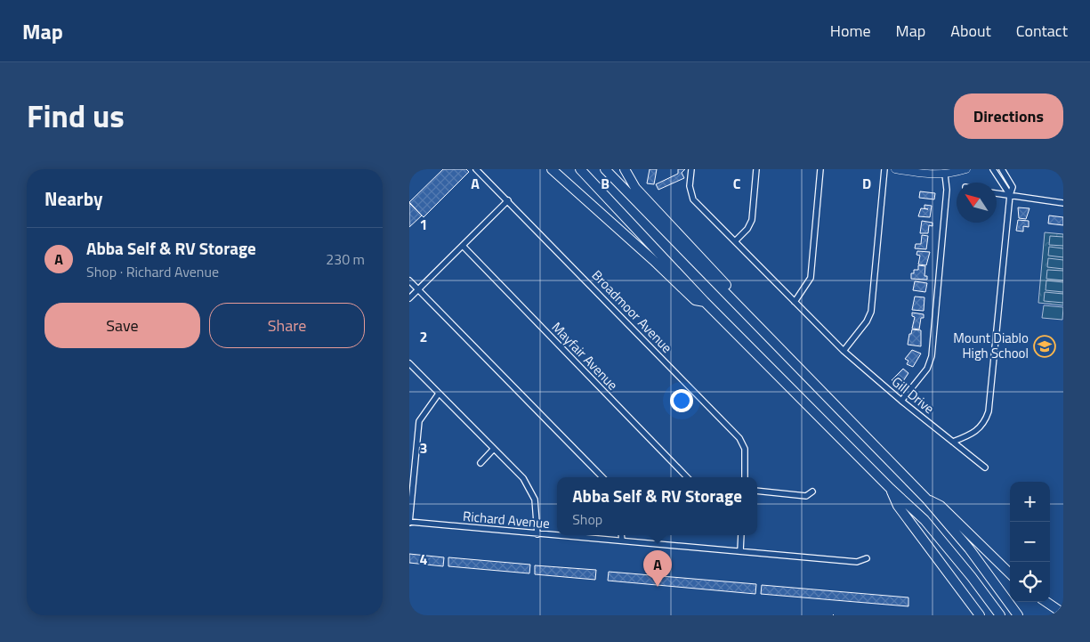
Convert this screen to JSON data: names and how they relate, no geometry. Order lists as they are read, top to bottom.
{
  "streets": {
    "street": [
      "Broadmoor Avenue",
      "Mayfair Avenue",
      "Gill Drive",
      "Richard Avenue"
    ]
  },
  "places": {
    "school or university": ["Mount Diablo High School"]
  },
  "north": "top left",
  "page": {
    "header": "Map",
    "nav": [
      "Home",
      "Map",
      "About",
      "Contact"
    ],
    "title": "Find us",
    "buttons": [
      "Directions",
      ["Save", "Share"]
    ],
    "heading": "Nearby",
    "list": [
      {
        "mark": "A",
        "name": "Abba Self & RV Storage",
        "note": "Shop · Richard Avenue",
        "value": "230 m"
      }
    ],
    "popup": ["Abba Self & RV Storage", "Shop"],
    "map_buttons": ["+", "−"],
    "pins": "A"
  },
  "grid": {
    "columns": [
      "A",
      "B",
      "C",
      "D"
    ],
    "rows": [
      "1",
      "2",
      "3",
      "4"
    ]
  }
}
